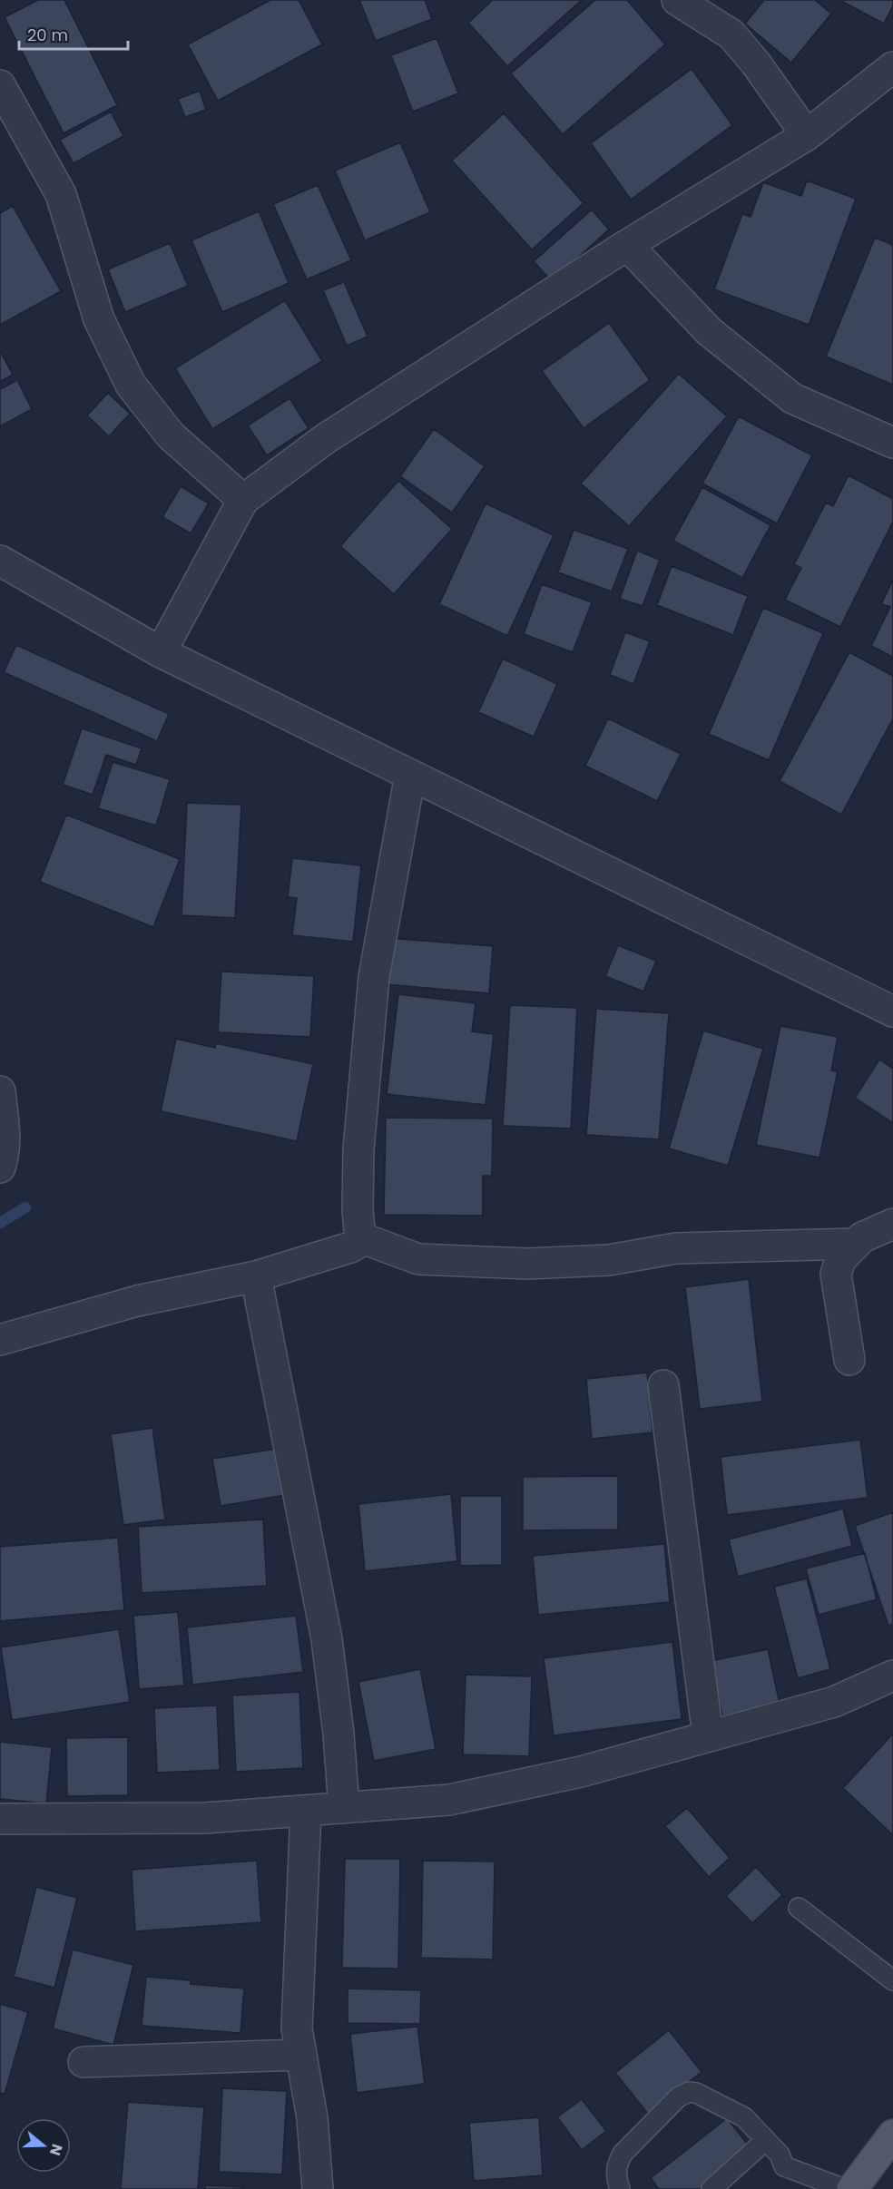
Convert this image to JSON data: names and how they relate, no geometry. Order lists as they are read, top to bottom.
{
  "scale_bar": "20 m",
  "north": "right"
}
